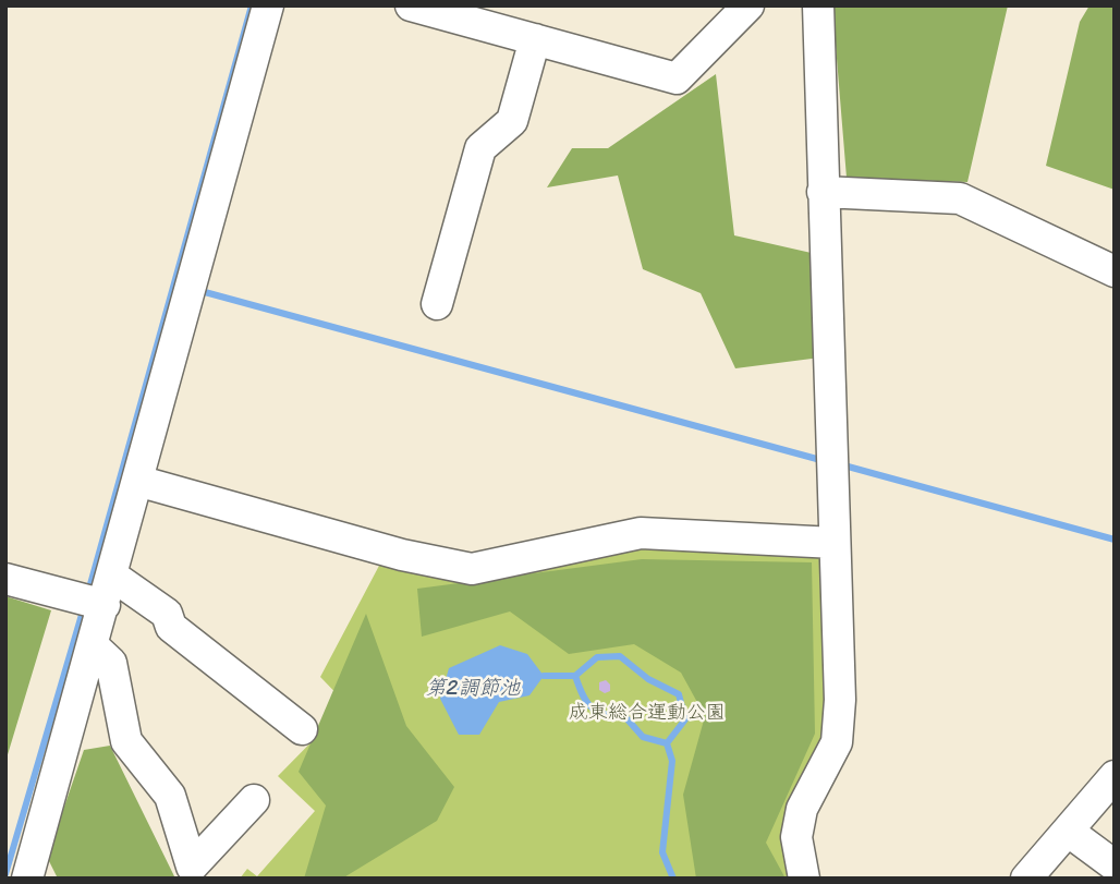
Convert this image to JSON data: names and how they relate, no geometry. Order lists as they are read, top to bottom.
{
  "water": ["第2調節池"],
  "parks": ["成東総合運動公園"]
}
